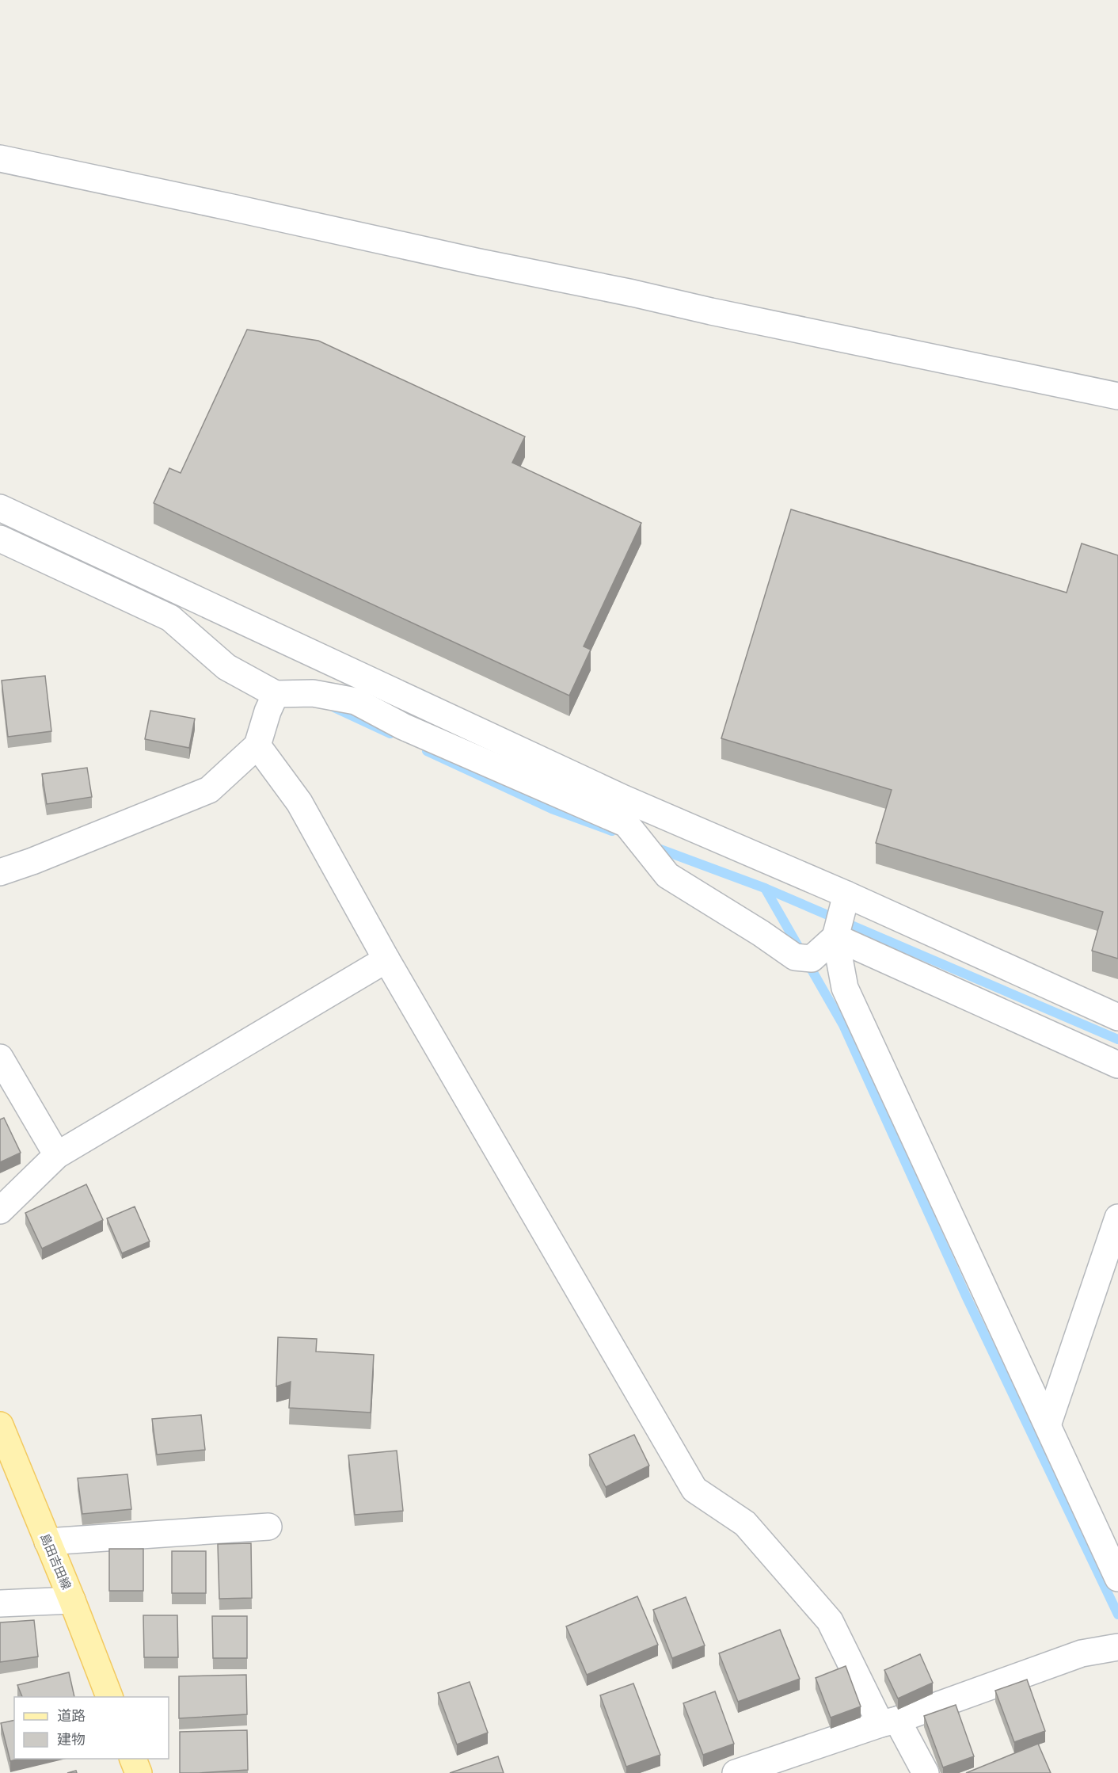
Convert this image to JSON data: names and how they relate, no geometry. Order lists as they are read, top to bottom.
{
  "streets": {
    "main road": ["島田吉田線"]
  },
  "legend": ["道路", "建物"]
}
